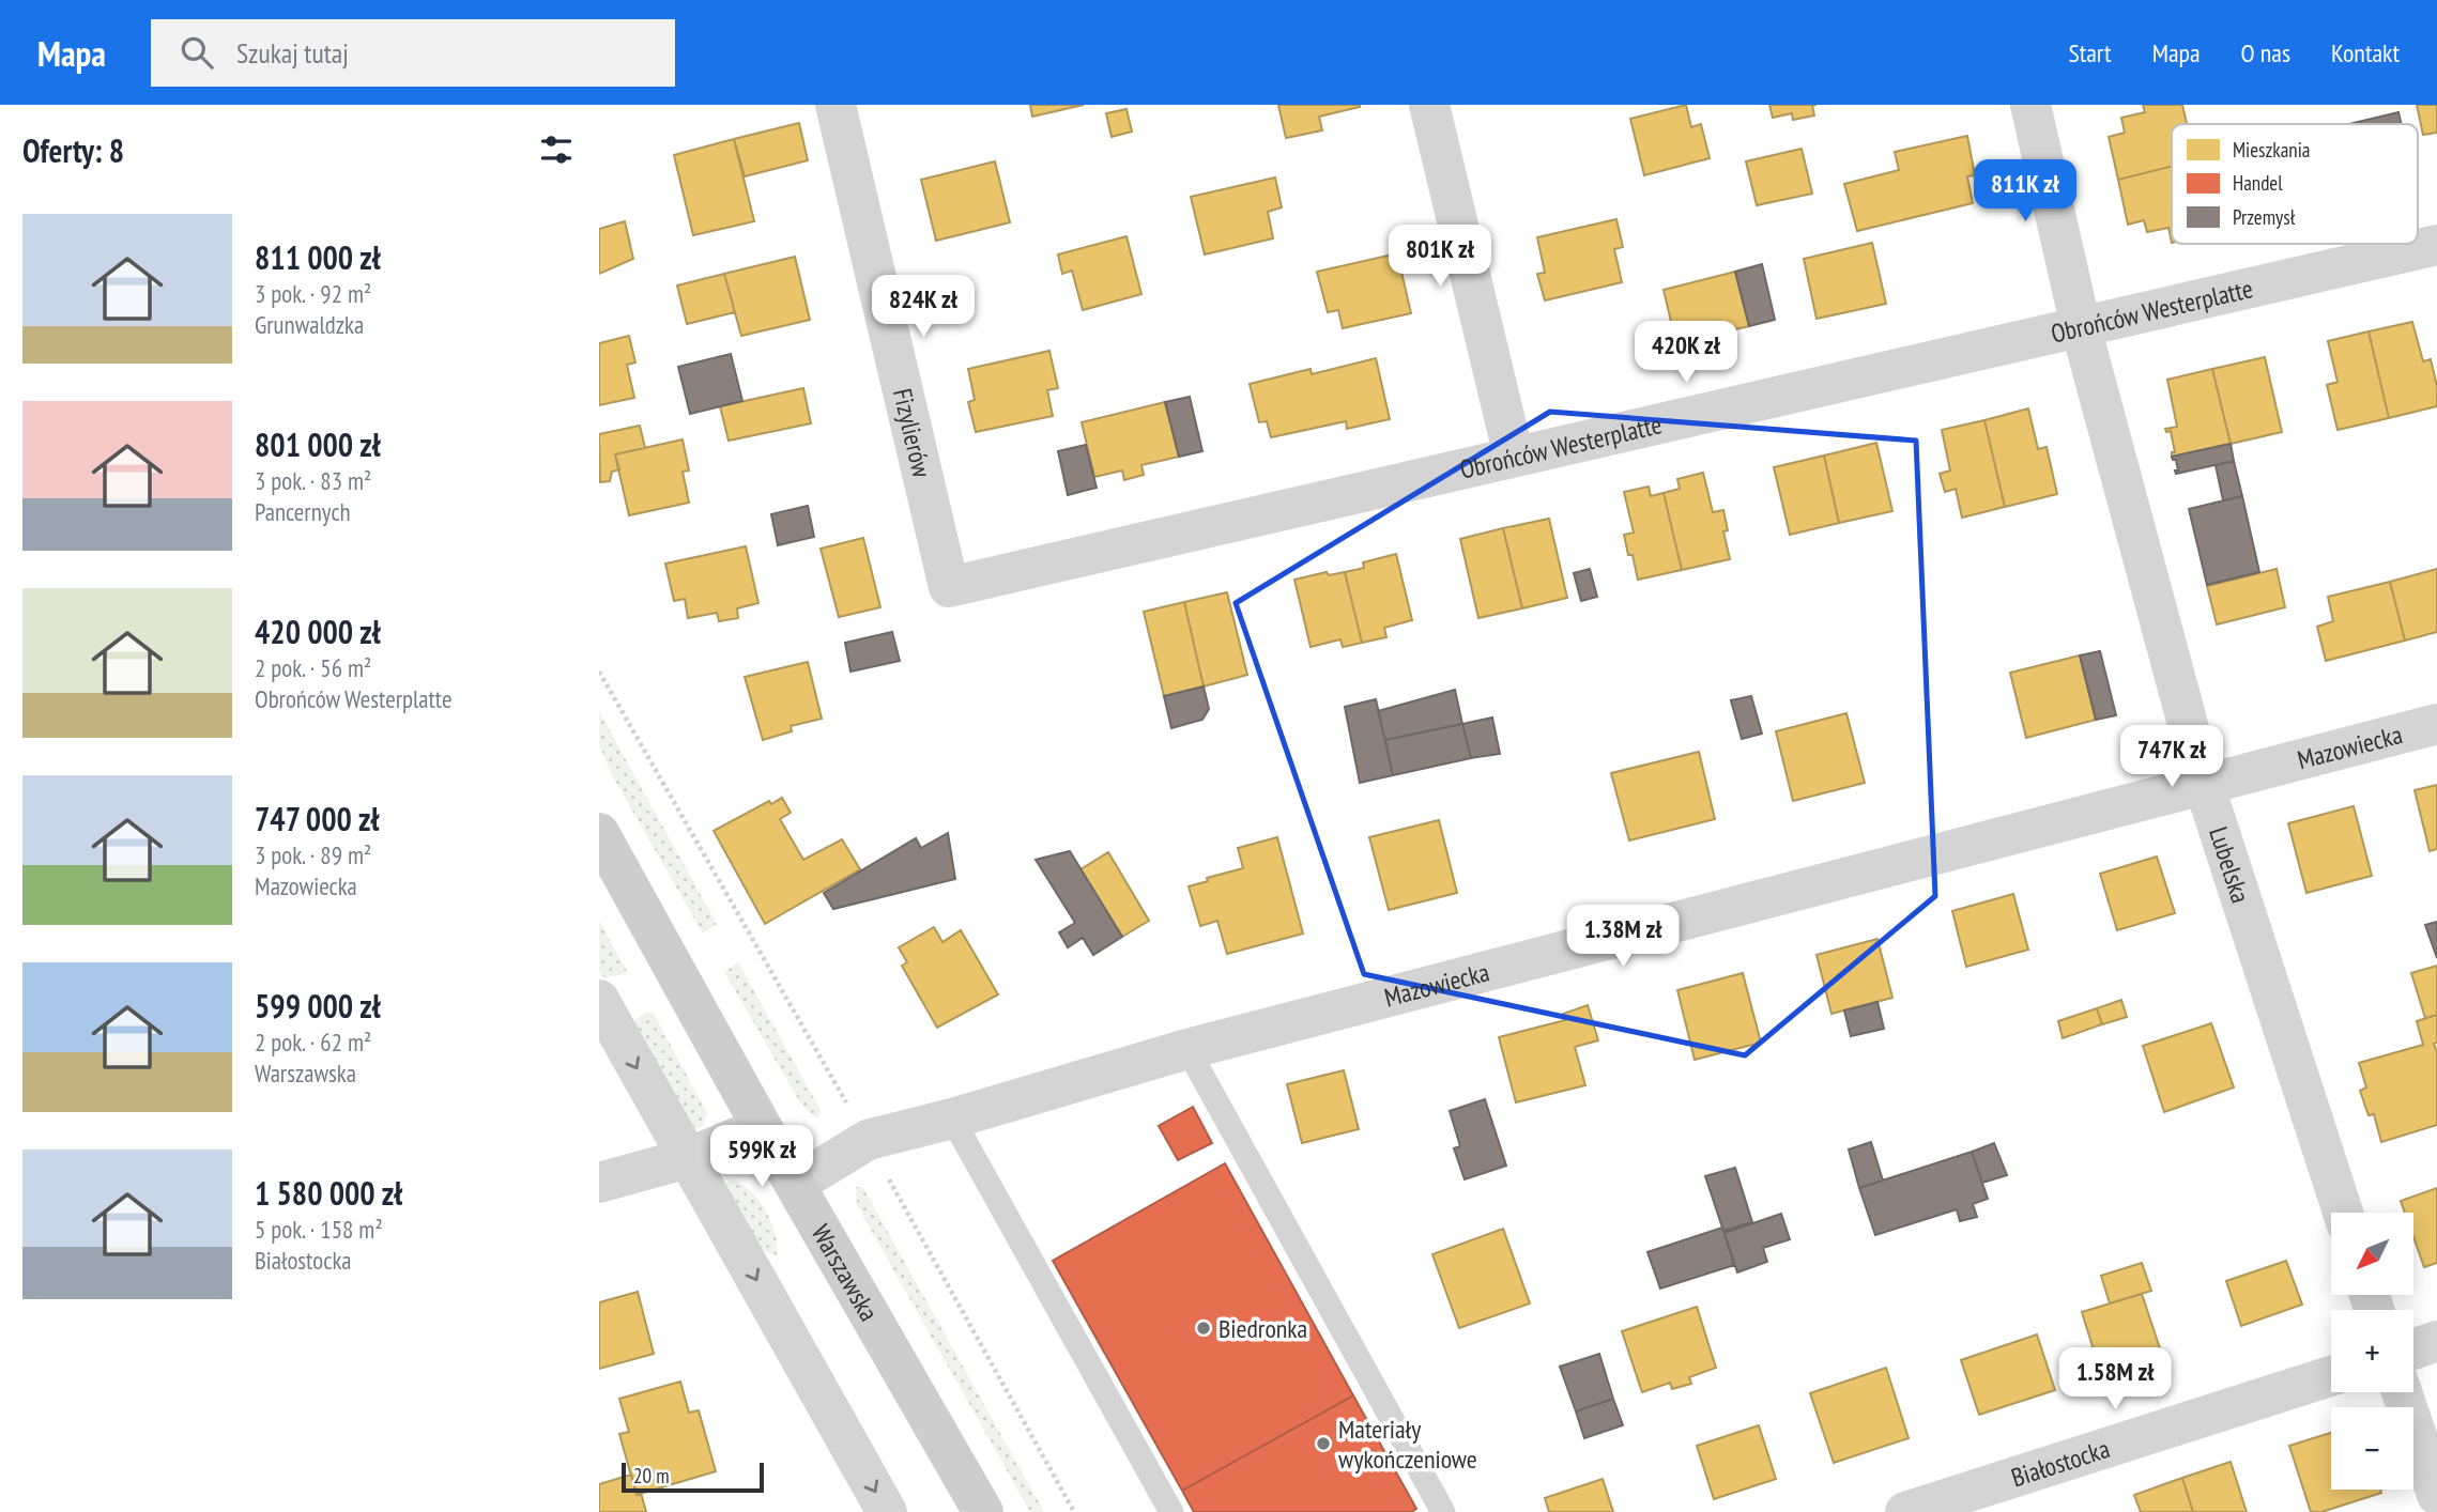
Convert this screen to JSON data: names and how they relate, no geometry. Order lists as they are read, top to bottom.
{
  "streets": {
    "main road": ["Warszawska"],
    "street": [
      "Obrońców Westerplatte",
      "Fizylierów",
      "Mazowiecka",
      "Lubelska",
      "Białostocka"
    ]
  },
  "crossings": [
    ["Obrońców Westerplatte", "Fizylierów"],
    ["Obrońców Westerplatte", "Lubelska"],
    ["Mazowiecka", "Lubelska"],
    ["Mazowiecka", "Warszawska"]
  ],
  "places": ["Biedronka", "Materiały wykończeniowe"],
  "legend": ["Mieszkania", "Handel", "Przemysł"],
  "scale_bar": "20 m",
  "north": "bottom left",
  "page": {
    "header": "Mapa",
    "search": "Szukaj tutaj",
    "nav": [
      "Start",
      "Mapa",
      "O nas",
      "Kontakt"
    ],
    "heading": "Oferty: 8",
    "price": [
      "811K zł",
      "801K zł",
      "824K zł",
      "420K zł",
      "747K zł",
      "1.38M zł",
      "599K zł",
      "1.58M zł"
    ],
    "list": [
      {
        "name": "811 000 zł",
        "note": "3 pok. · 92 m² · Grunwaldzka"
      },
      {
        "name": "801 000 zł",
        "note": "3 pok. · 83 m² · Pancernych"
      },
      {
        "name": "420 000 zł",
        "note": "2 pok. · 56 m² · Obrońców Westerplatte"
      },
      {
        "name": "747 000 zł",
        "note": "3 pok. · 89 m² · Mazowiecka"
      },
      {
        "name": "599 000 zł",
        "note": "2 pok. · 62 m² · Warszawska"
      },
      {
        "name": "1 580 000 zł",
        "note": "5 pok. · 158 m² · Białostocka"
      }
    ],
    "map_buttons": ["+", "−"],
    "scale": "20 m"
  }
}
